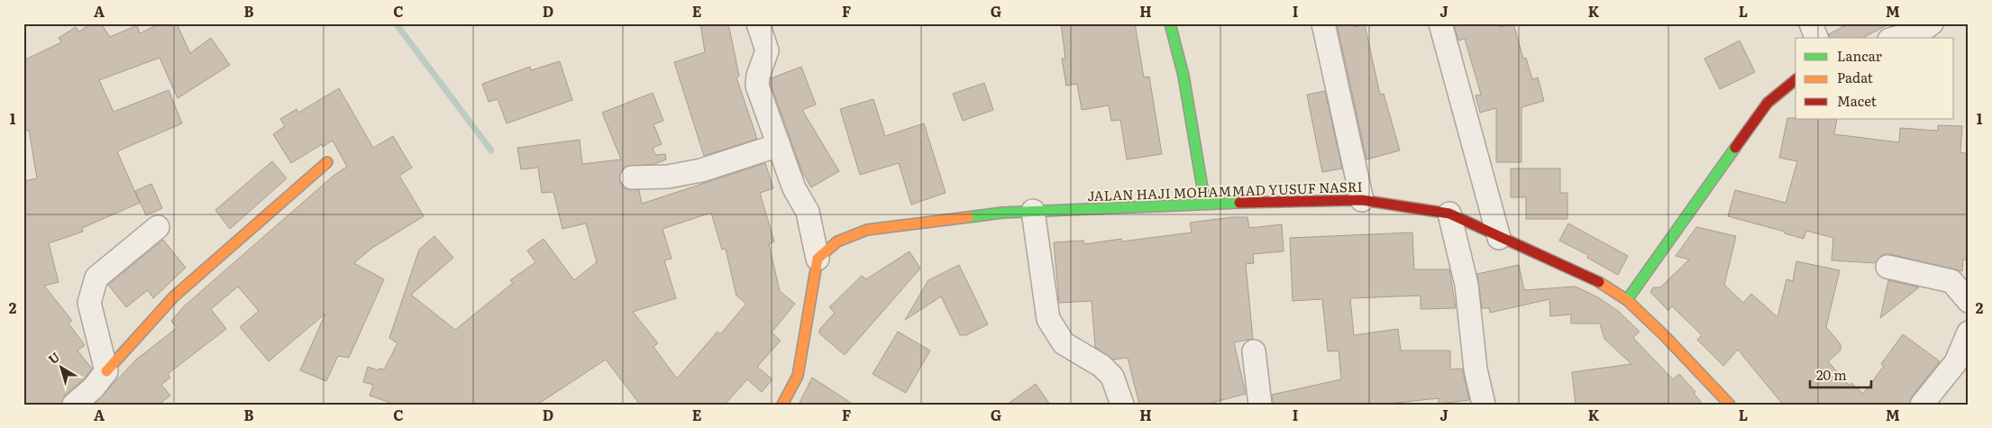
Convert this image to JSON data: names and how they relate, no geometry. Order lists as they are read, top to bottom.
{
  "streets": {
    "street": ["JALAN HAJI MOHAMMAD YUSUF NASRI"]
  },
  "legend": ["Lancar", "Padat", "Macet"],
  "scale_bar": "20 m",
  "north": "top left",
  "grid": {
    "columns": [
      "A",
      "B",
      "C",
      "D",
      "E",
      "F",
      "G",
      "H",
      "I",
      "J",
      "K",
      "L",
      "M"
    ],
    "rows": ["1", "2"]
  }
}
